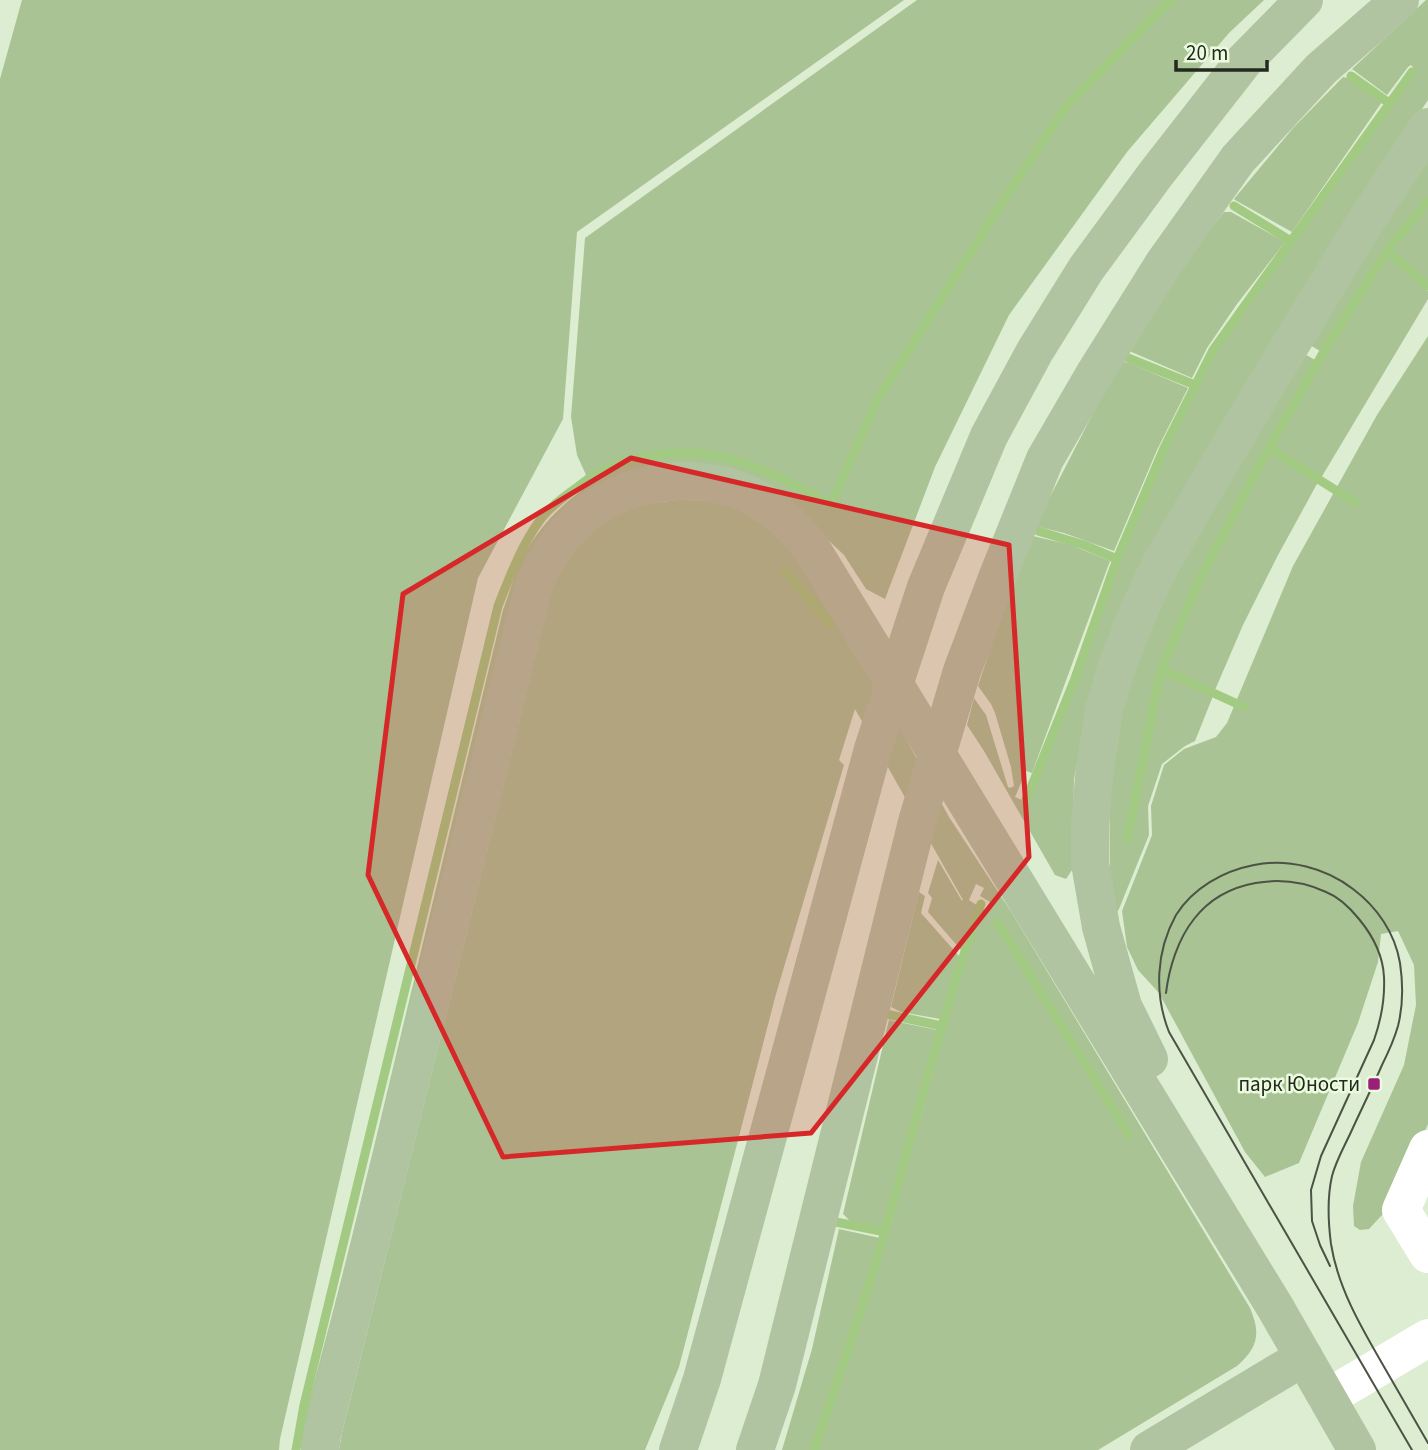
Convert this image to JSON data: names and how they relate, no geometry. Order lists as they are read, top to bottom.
{
  "places": {
    "transit": ["парк Юности"]
  },
  "scale_bar": "20 m"
}
